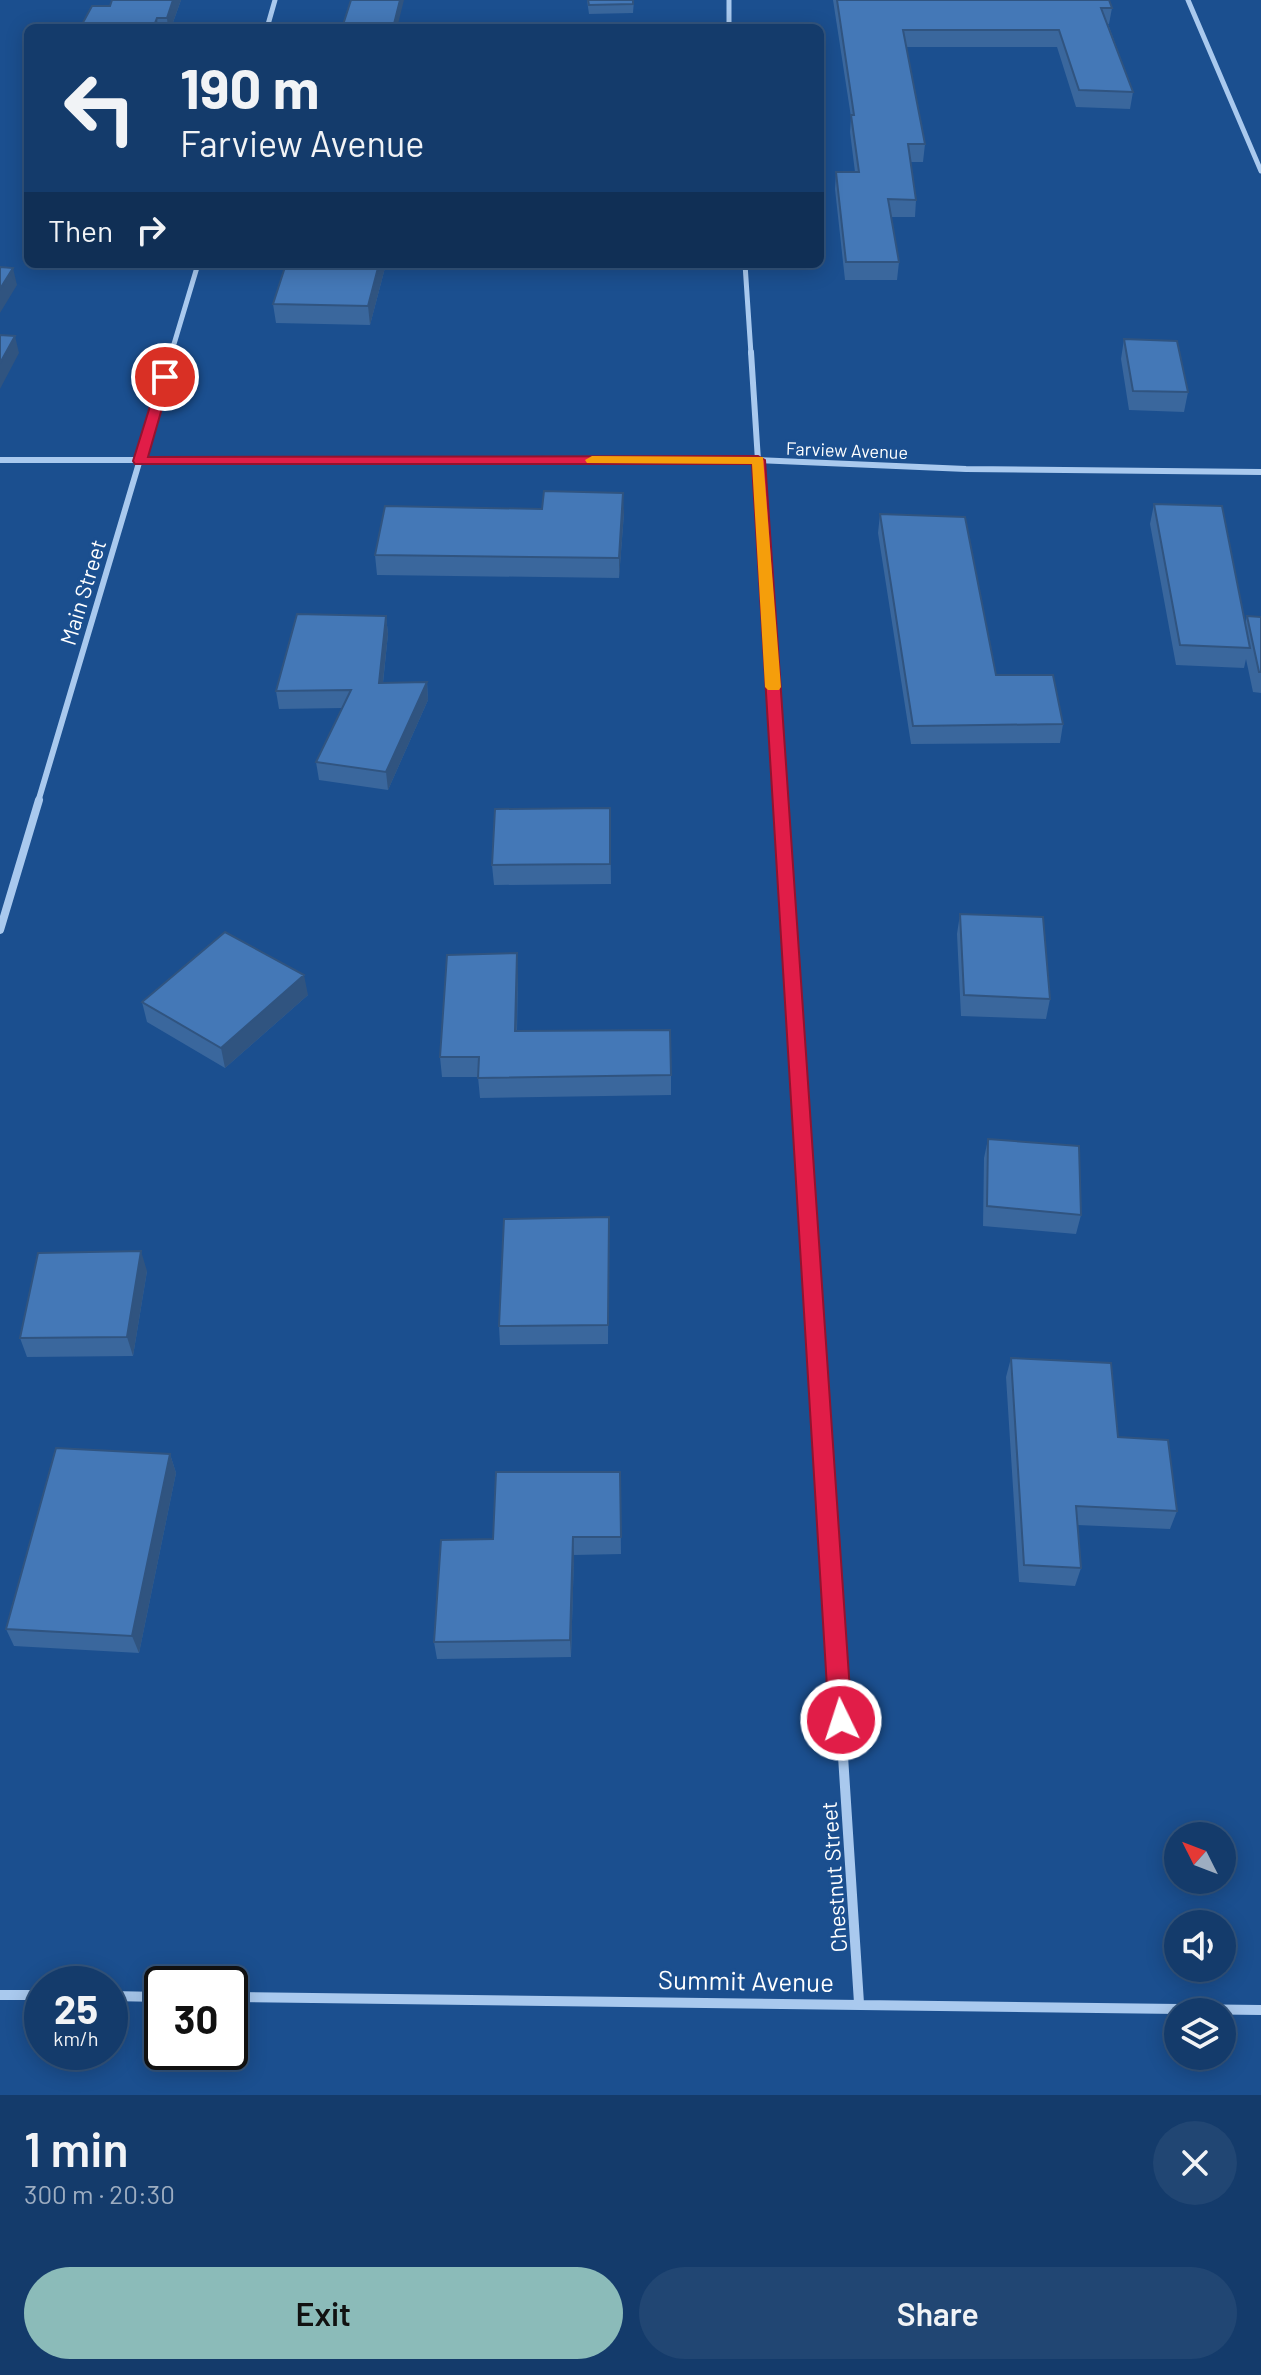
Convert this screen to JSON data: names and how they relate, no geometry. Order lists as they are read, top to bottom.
{
  "streets": {
    "street": [
      "Farview Avenue",
      "Main Street",
      "Chestnut Street",
      "Summit Avenue"
    ]
  },
  "crossings": [
    ["Farview Avenue", "Main Street"],
    ["Farview Avenue", "Chestnut Street"],
    ["Chestnut Street", "Summit Avenue"]
  ],
  "north": "top left",
  "page": {
    "turn": ["190 m", "Farview Avenue"],
    "then": "Then",
    "speed": "25 km/h",
    "limit": "30",
    "heading": ["1 min", "300 m · 20:30"],
    "buttons": ["Exit", "Share"]
  }
}
